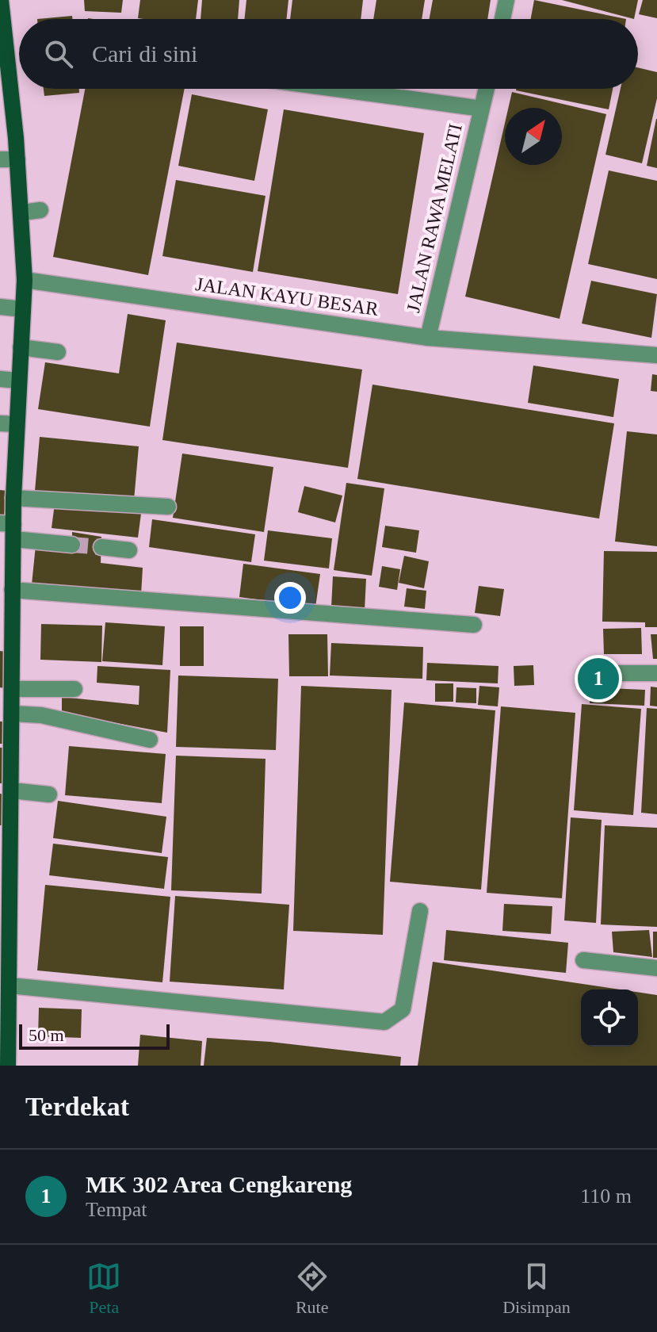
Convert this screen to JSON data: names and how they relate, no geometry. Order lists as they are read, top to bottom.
{
  "streets": {
    "street": ["JALAN RAWA MELATI", "JALAN KAYU BESAR"]
  },
  "crossings": [
    ["JALAN RAWA MELATI", "JALAN KAYU BESAR"]
  ],
  "scale_bar": "50 m",
  "north": "top right",
  "page": {
    "search": "Cari di sini",
    "pins": "1",
    "scale": "50 m",
    "heading": "Terdekat",
    "list": [
      {
        "mark": "1",
        "name": "MK 302 Area Cengkareng",
        "note": "Tempat",
        "value": "110 m"
      }
    ],
    "nav": ["Peta", "Rute", "Disimpan"]
  }
}
